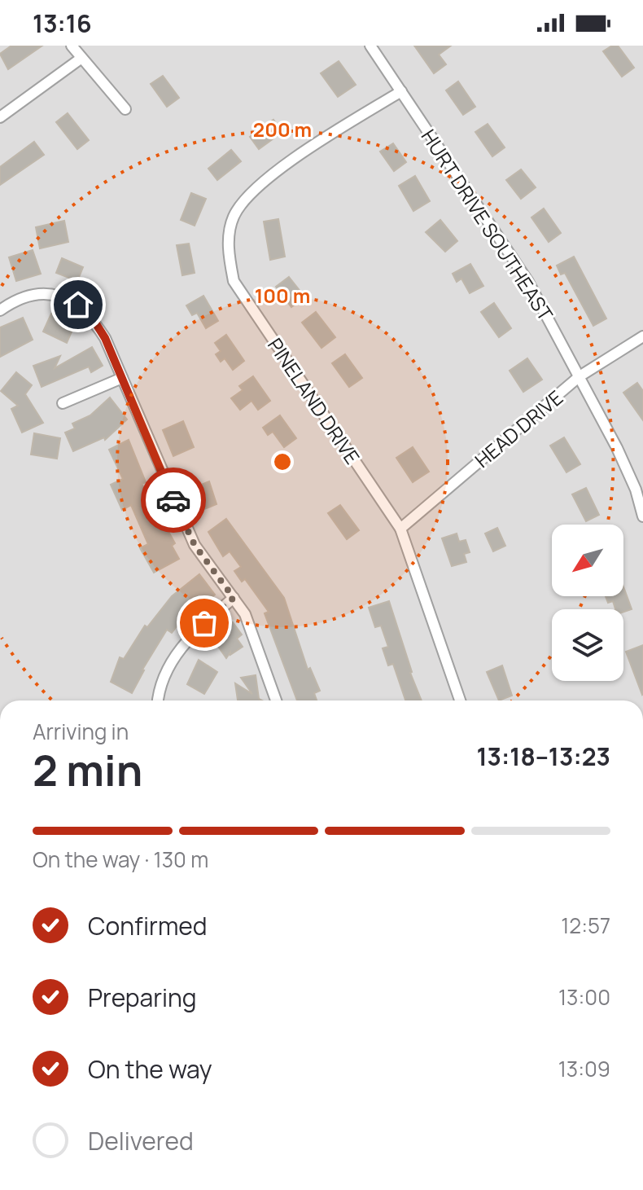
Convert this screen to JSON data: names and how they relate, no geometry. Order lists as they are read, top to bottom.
{
  "streets": {
    "street": ["HURT DRIVE SOUTHEAST", "PINELAND DRIVE", "HEAD DRIVE"]
  },
  "crossings": [
    ["HURT DRIVE SOUTHEAST", "PINELAND DRIVE"],
    ["HURT DRIVE SOUTHEAST", "HEAD DRIVE"],
    ["PINELAND DRIVE", "HEAD DRIVE"]
  ],
  "north": "bottom left",
  "page": {
    "status": "13:16",
    "heading": ["2 min", "Arriving in", "13:18–13:23"],
    "bar": "On the way · 130 m",
    "list": [
      ["Confirmed", "12:57"],
      ["Preparing", "13:00"],
      ["On the way", "13:09"],
      "Delivered"
    ]
  },
  "rings": ["200 m", "100 m"]
}
